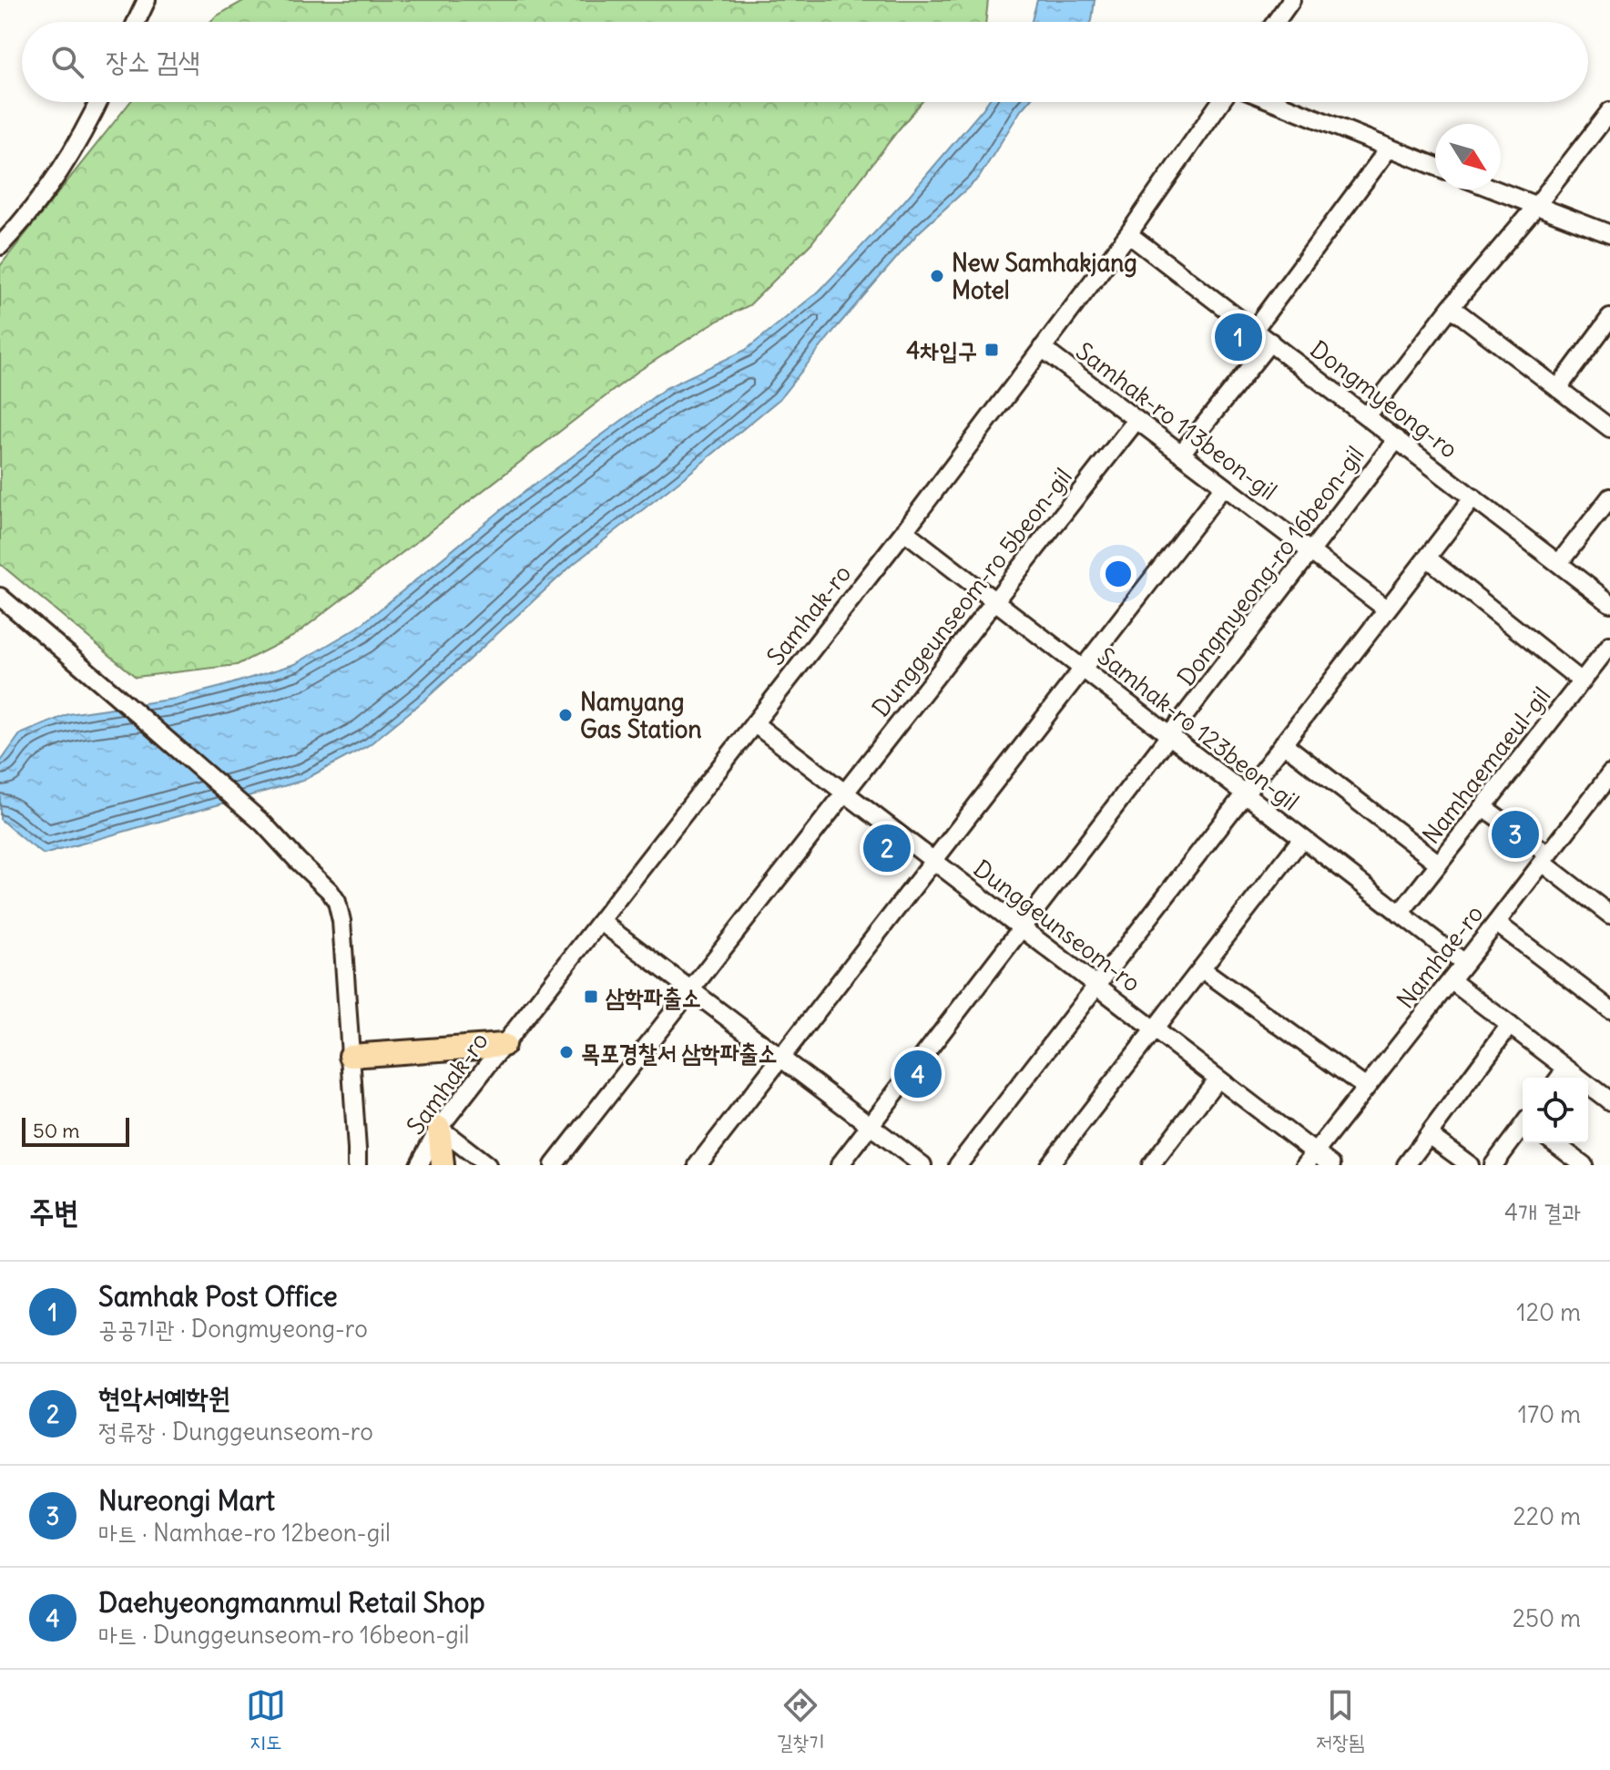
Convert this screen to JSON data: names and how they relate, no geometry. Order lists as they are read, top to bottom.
{
  "streets": {
    "street": [
      "Dongmyeong-ro",
      "Samhak-ro 113beon-gil",
      "Dongmyeong-ro 16beon-gil",
      "Dunggeunseom-ro 5beon-gil",
      "Samhak-ro",
      "Samhak-ro 123beon-gil",
      "Namhaemaeul-gil",
      "Dunggeunseom-ro",
      "Namhae-ro"
    ]
  },
  "crossings": [
    ["Dongmyeong-ro", "Dongmyeong-ro 16beon-gil"],
    ["Dongmyeong-ro", "Samhak-ro"],
    ["Samhak-ro 113beon-gil", "Dongmyeong-ro 16beon-gil"],
    ["Samhak-ro 113beon-gil", "Dunggeunseom-ro 5beon-gil"],
    ["Samhak-ro 113beon-gil", "Samhak-ro"],
    ["Dongmyeong-ro 16beon-gil", "Samhak-ro 123beon-gil"],
    ["Dongmyeong-ro 16beon-gil", "Dunggeunseom-ro"],
    ["Dunggeunseom-ro 5beon-gil", "Samhak-ro 123beon-gil"],
    ["Dunggeunseom-ro 5beon-gil", "Dunggeunseom-ro"],
    ["Samhak-ro", "Samhak-ro 123beon-gil"],
    ["Samhak-ro", "Dunggeunseom-ro"],
    ["Samhak-ro 123beon-gil", "Namhaemaeul-gil"],
    ["Samhak-ro 123beon-gil", "Namhae-ro"],
    ["Dunggeunseom-ro", "Namhae-ro"]
  ],
  "places": {
    "other": ["New Samhakjang Motel", "Namyang Gas Station", "목포경찰서 삼학파출소"],
    "transit": ["4차입구", "삼학파출소"]
  },
  "scale_bar": "50 m",
  "north": "bottom right",
  "page": {
    "search": "장소 검색",
    "pins": [
      "1",
      "3",
      "2",
      "4"
    ],
    "scale": "50 m",
    "heading": ["주변", "4개 결과"],
    "list": [
      {
        "mark": "1",
        "name": "Samhak Post Office",
        "note": "공공기관 · Dongmyeong-ro",
        "value": "120 m"
      },
      {
        "mark": "2",
        "name": "현악서예학원",
        "note": "정류장 · Dunggeunseom-ro",
        "value": "170 m"
      },
      {
        "mark": "3",
        "name": "Nureongi Mart",
        "note": "마트 · Namhae-ro 12beon-gil",
        "value": "220 m"
      },
      {
        "mark": "4",
        "name": "Daehyeongmanmul Retail Shop",
        "note": "마트 · Dunggeunseom-ro 16beon-gil",
        "value": "250 m"
      }
    ],
    "nav": ["지도", "길찾기", "저장됨"]
  }
}
